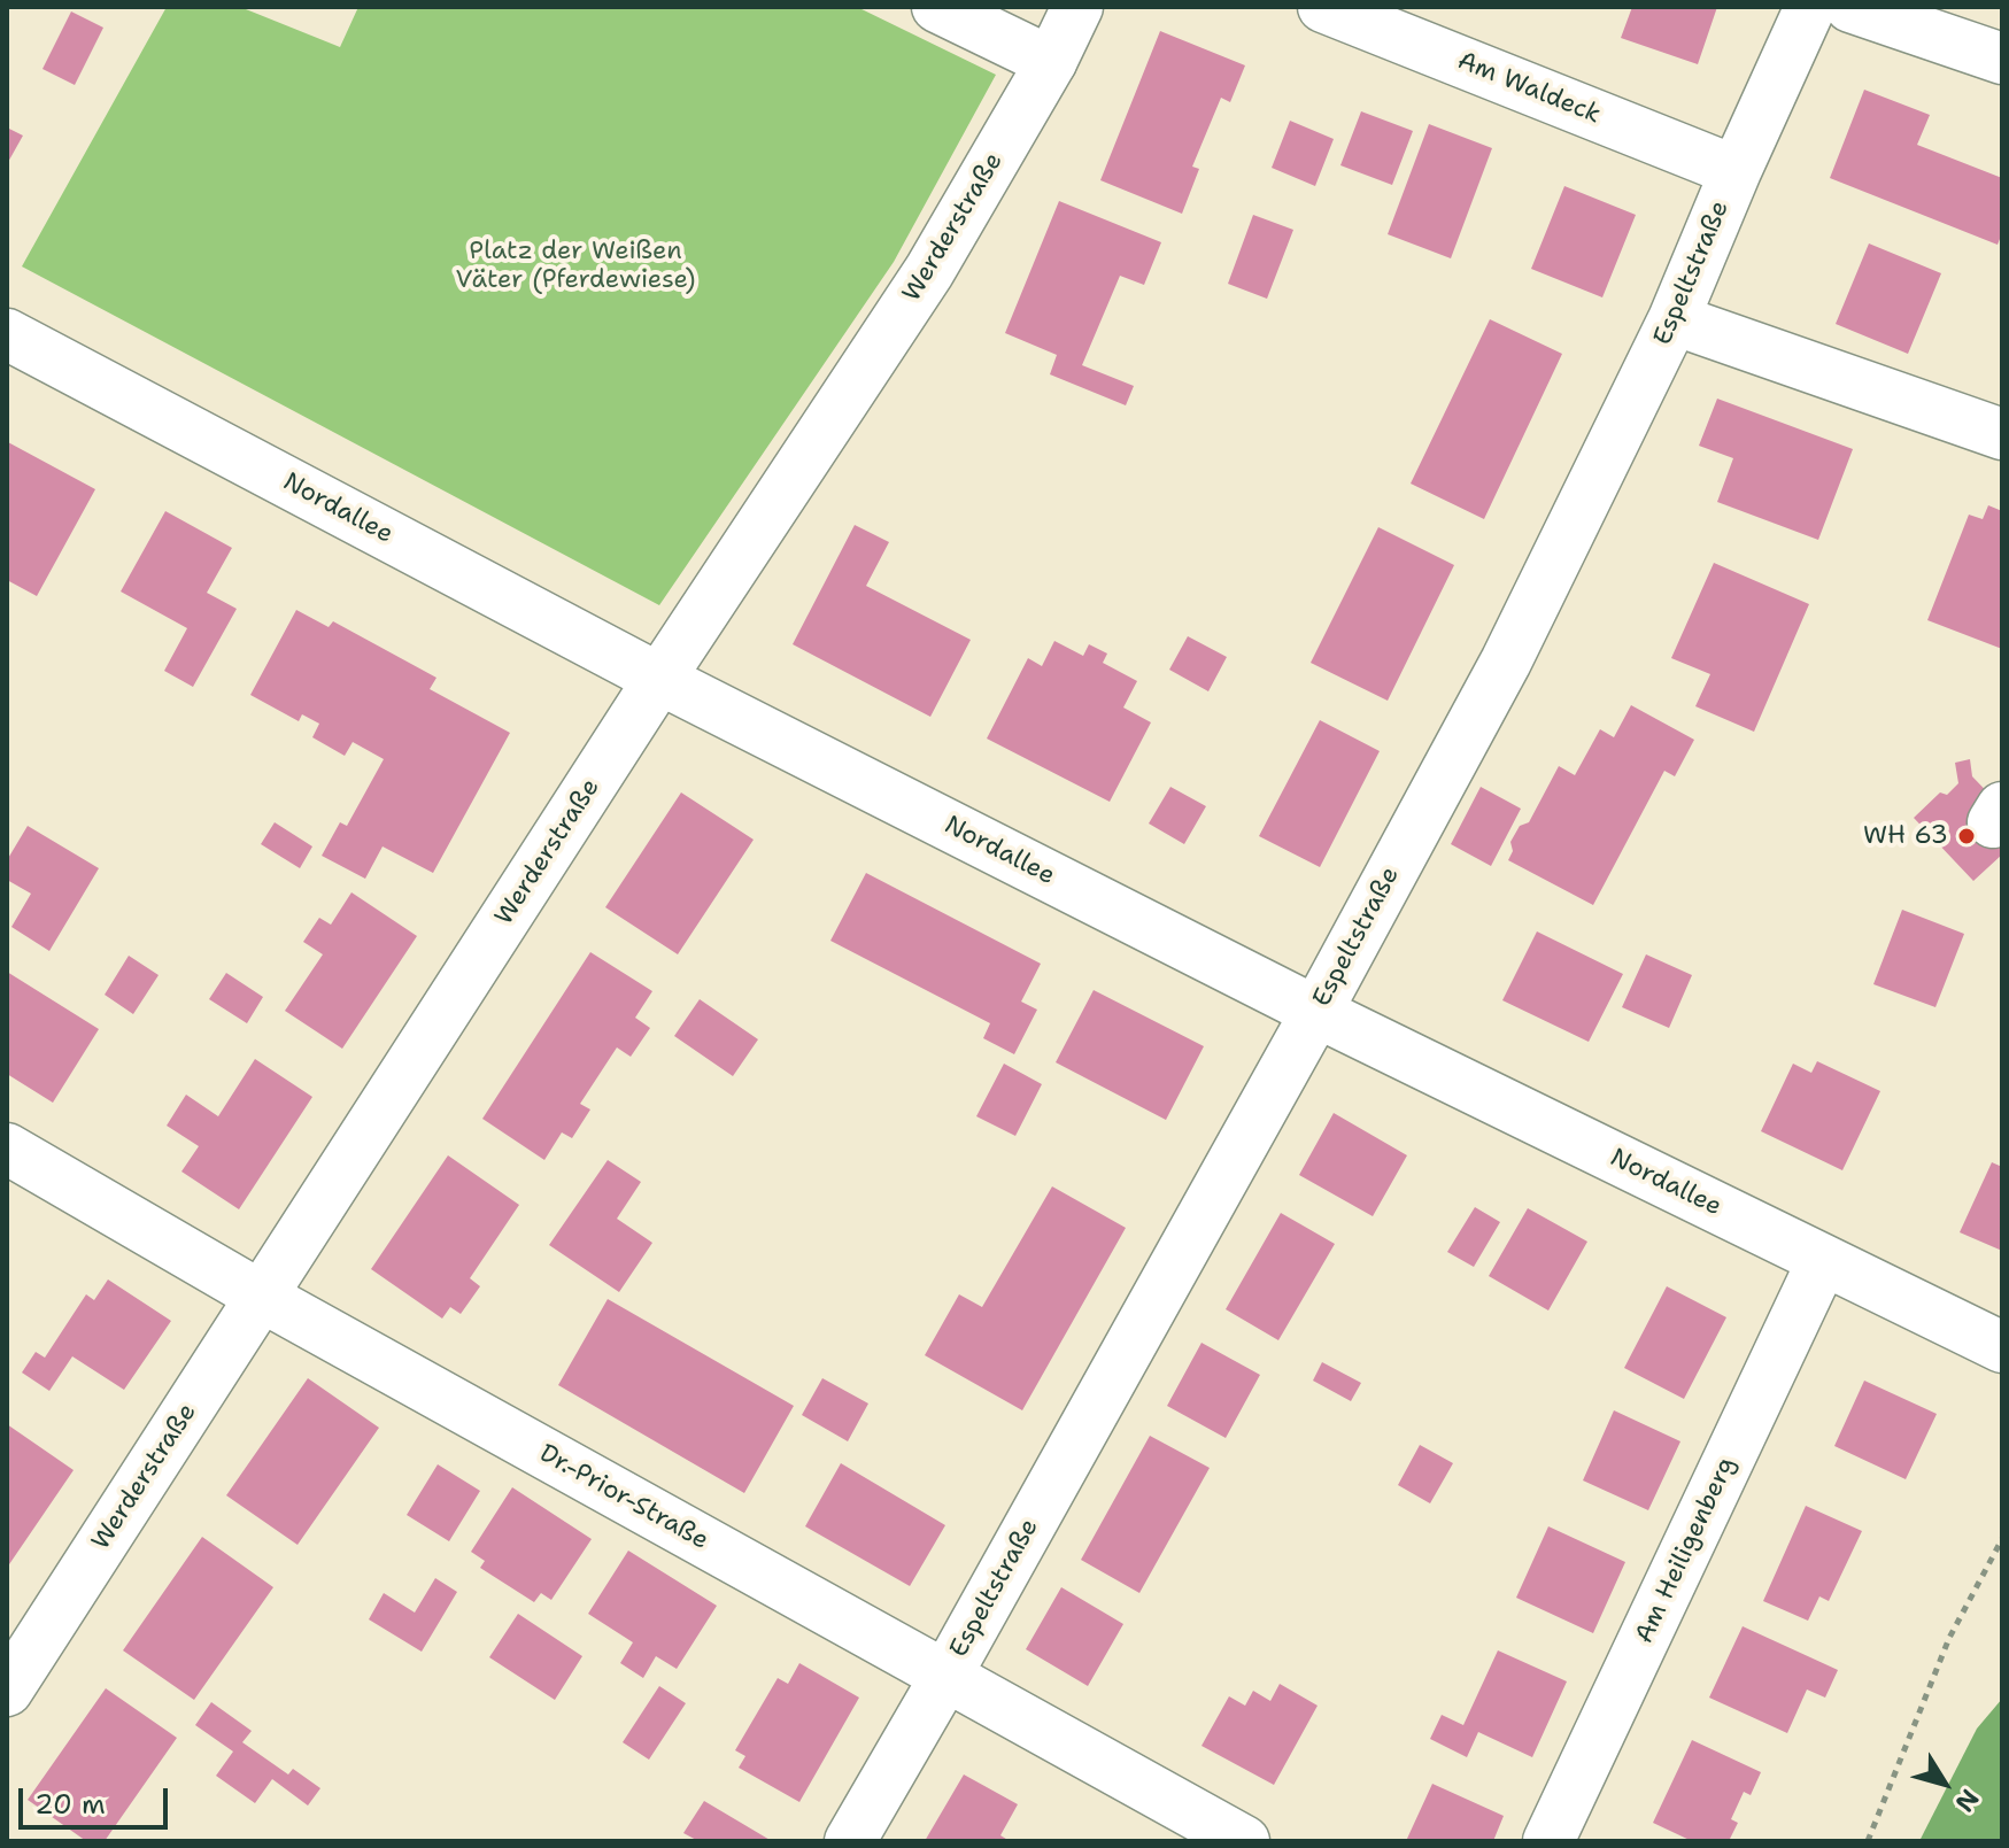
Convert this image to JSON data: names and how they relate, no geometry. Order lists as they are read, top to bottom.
{
  "streets": {
    "street": [
      "Am Waldeck",
      "Werderstraße",
      "Espeltstraße",
      "Nordallee",
      "Dr.-Prior-Straße",
      "Am Heiligenberg"
    ]
  },
  "crossings": [
    ["Am Waldeck", "Espeltstraße"],
    ["Werderstraße", "Nordallee"],
    ["Werderstraße", "Dr.-Prior-Straße"],
    ["Espeltstraße", "Nordallee"],
    ["Espeltstraße", "Dr.-Prior-Straße"],
    ["Nordallee", "Am Heiligenberg"]
  ],
  "parks": ["Platz der Weißen Väter (Pferdewiese)"],
  "places": ["WH 63"],
  "scale_bar": "20 m",
  "north": "bottom right"
}
